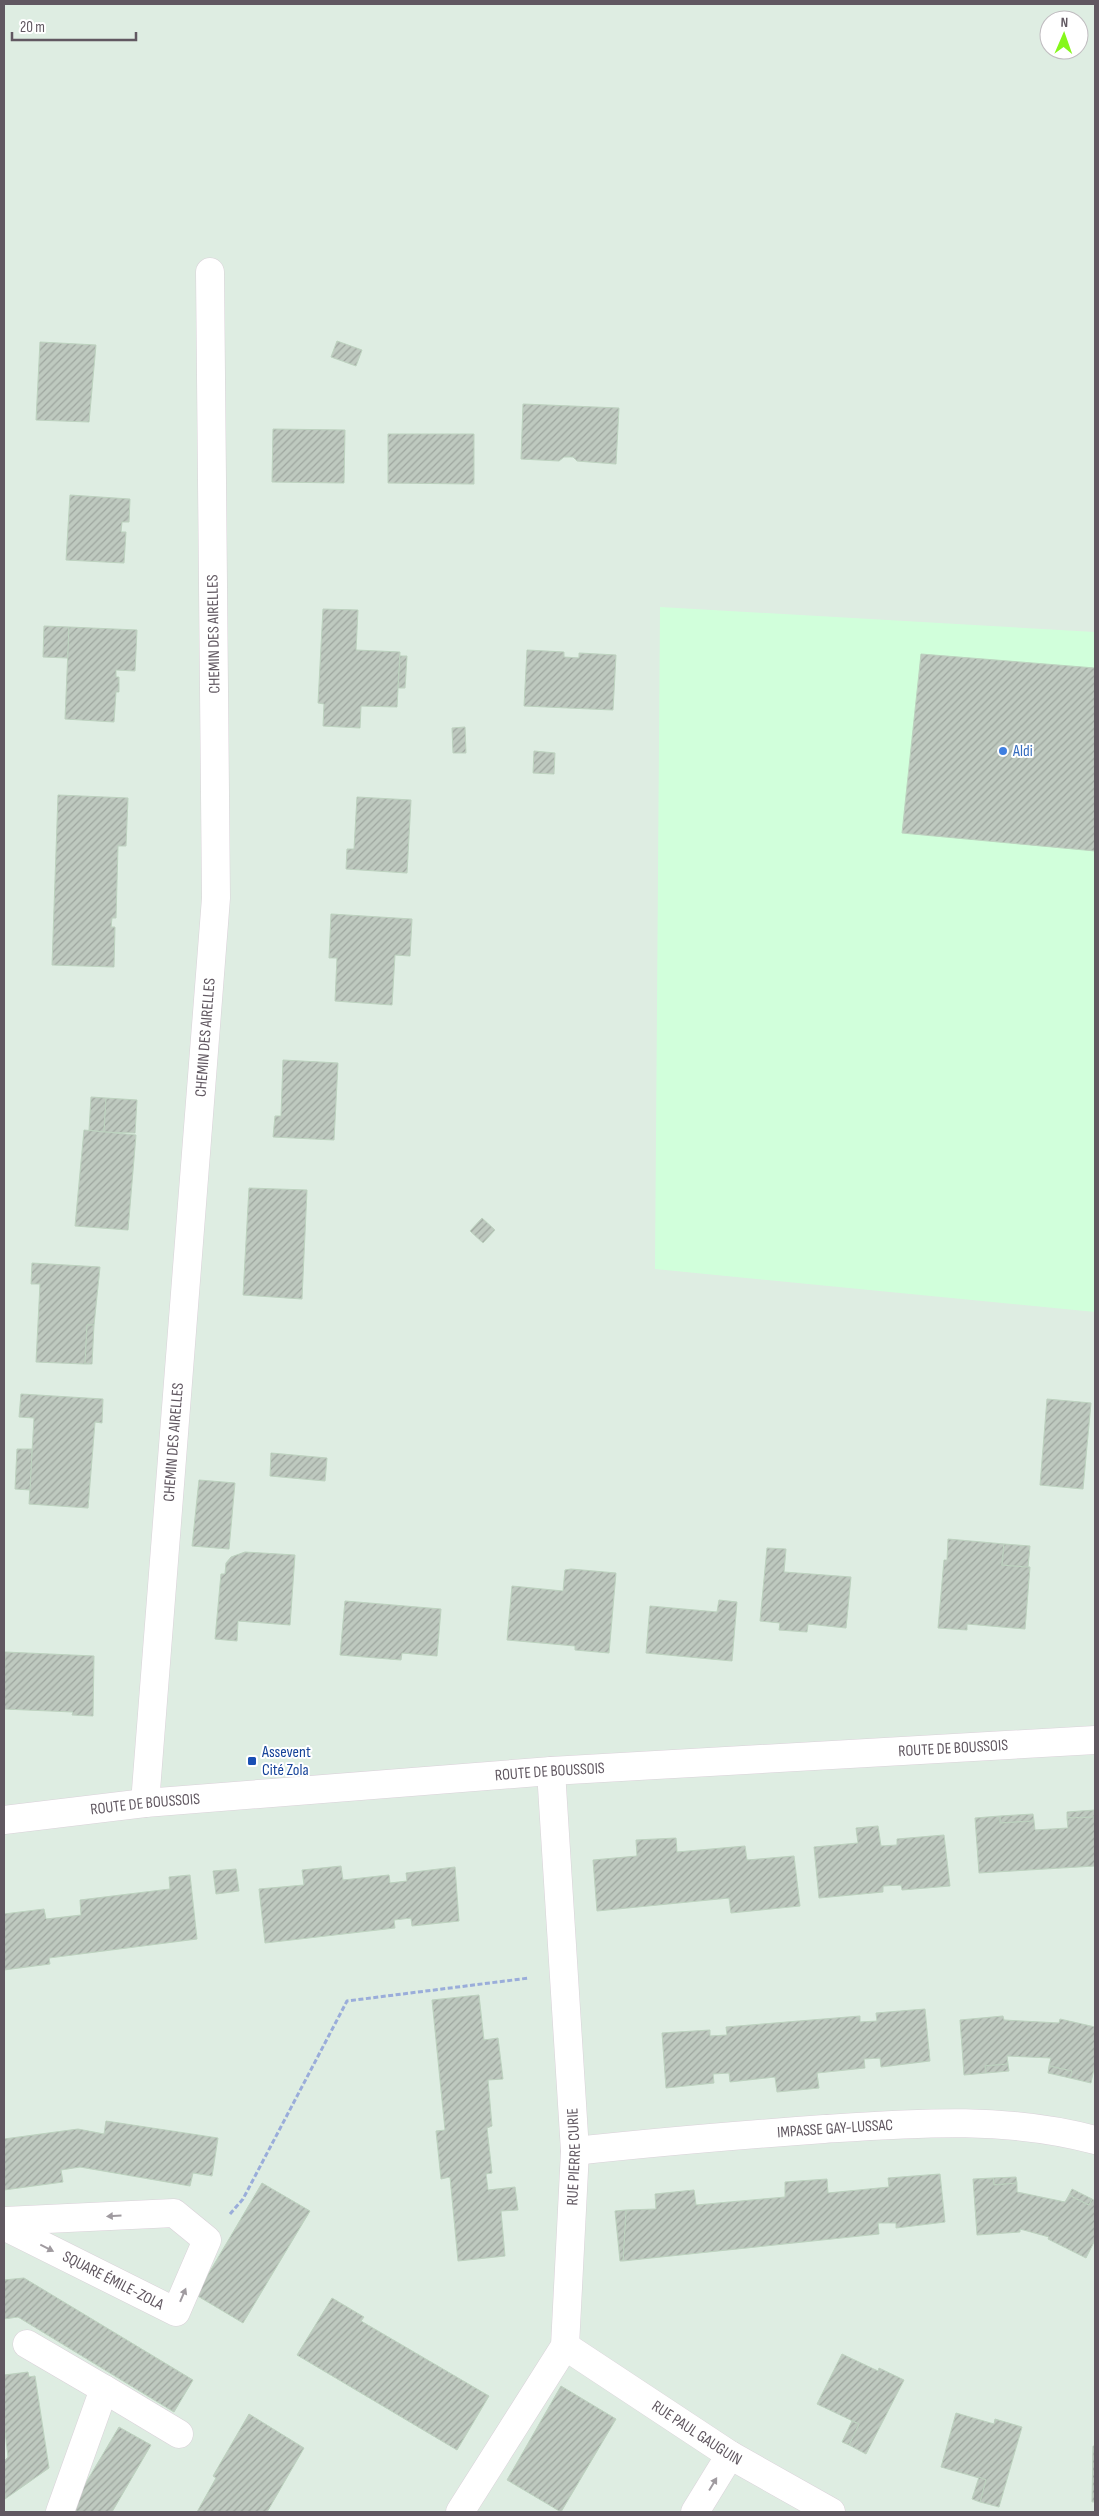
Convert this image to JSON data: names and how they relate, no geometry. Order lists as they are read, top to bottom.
{
  "streets": {
    "street": [
      "CHEMIN DES AIRELLES",
      "ROUTE DE BOUSSOIS",
      "IMPASSE GAY-LUSSAC",
      "RUE PIERRE CURIE",
      "SQUARE ÉMILE-ZOLA",
      "RUE PAUL GAUGUIN"
    ]
  },
  "crossings": [
    ["CHEMIN DES AIRELLES", "ROUTE DE BOUSSOIS"],
    ["ROUTE DE BOUSSOIS", "RUE PIERRE CURIE"],
    ["IMPASSE GAY-LUSSAC", "RUE PIERRE CURIE"],
    ["RUE PIERRE CURIE", "RUE PAUL GAUGUIN"]
  ],
  "places": {
    "other": ["Aldi"],
    "transit": ["Assevent Cité Zola"]
  },
  "scale_bar": "20 m",
  "north": "top"
}
